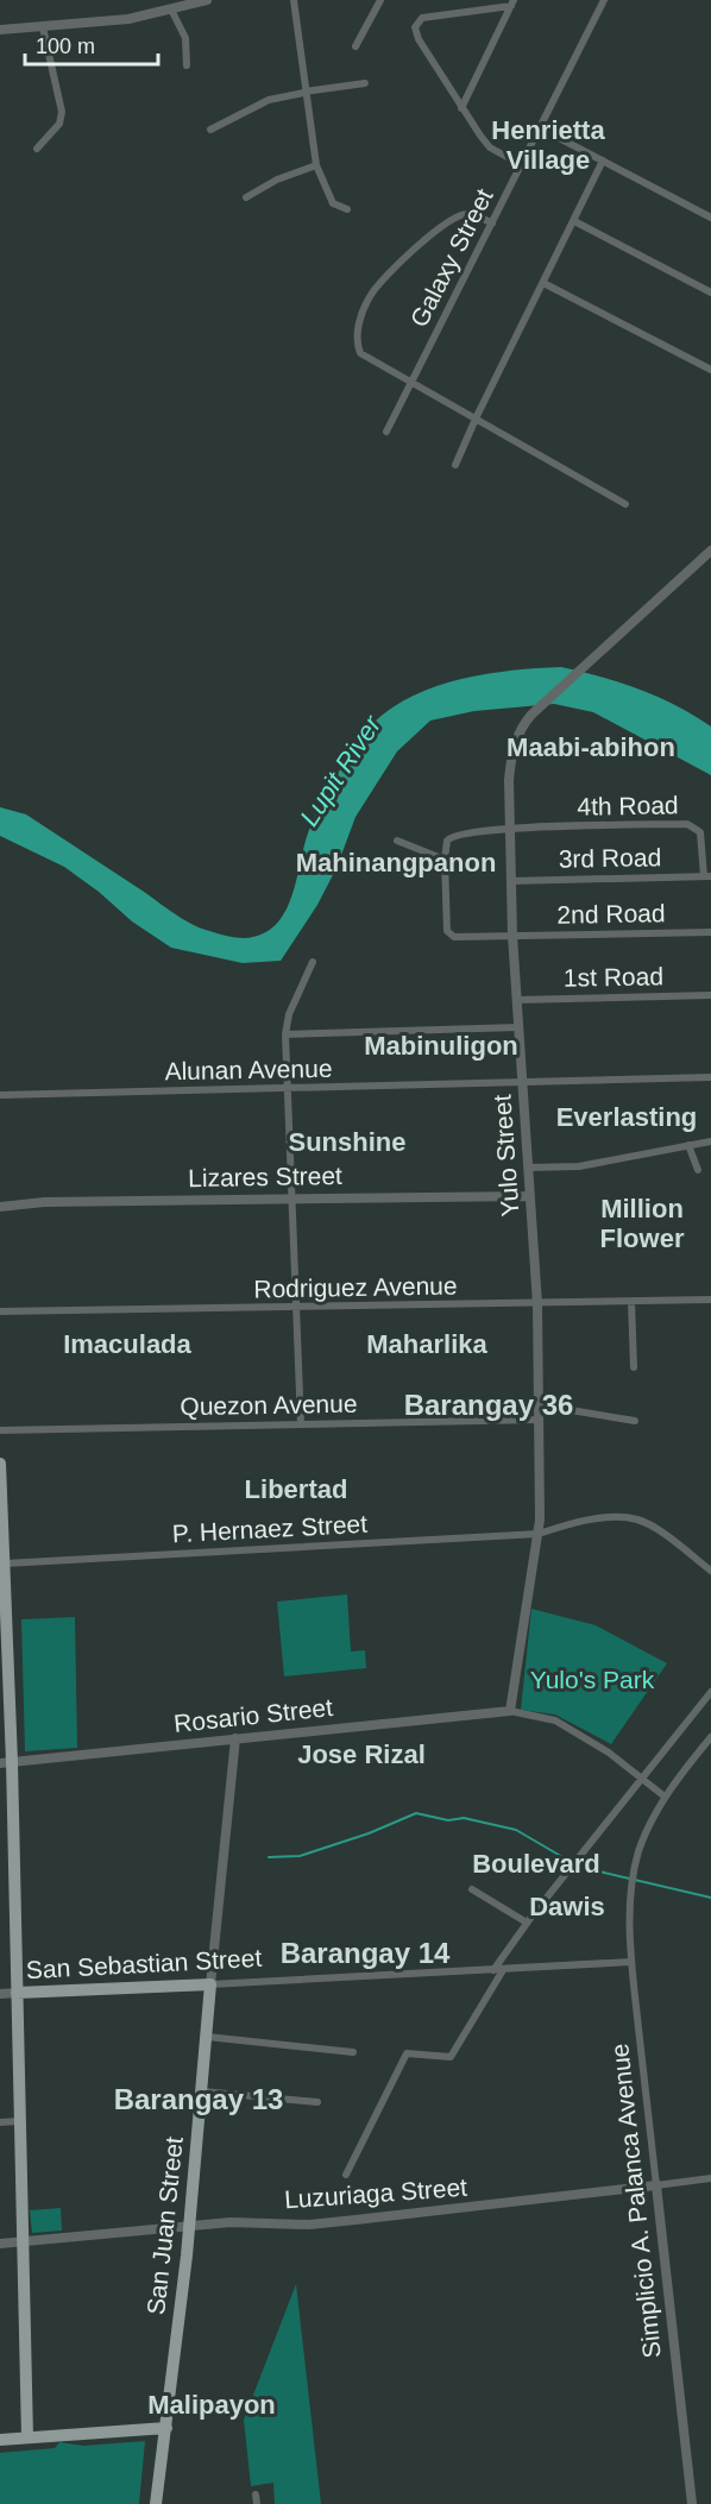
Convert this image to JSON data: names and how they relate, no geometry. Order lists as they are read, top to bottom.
{
  "streets": {
    "main road": ["San Sebastian Street", "San Juan Street"],
    "street": [
      "Galaxy Street",
      "4th Road",
      "3rd Road",
      "2nd Road",
      "1st Road",
      "Alunan Avenue",
      "Yulo Street",
      "Lizares Street",
      "Rodriguez Avenue",
      "Quezon Avenue",
      "P. Hernaez Street",
      "Rosario Street",
      "Luzuriaga Street",
      "Simplicio A. Palanca Avenue"
    ]
  },
  "crossings": [
    ["4th Road", "3rd Road"],
    ["4th Road", "2nd Road"],
    ["4th Road", "Yulo Street"],
    ["3rd Road", "Yulo Street"],
    ["2nd Road", "Yulo Street"],
    ["1st Road", "Yulo Street"],
    ["Alunan Avenue", "Yulo Street"],
    ["Yulo Street", "Lizares Street"],
    ["Yulo Street", "Rodriguez Avenue"],
    ["Yulo Street", "Quezon Avenue"],
    ["Yulo Street", "P. Hernaez Street"],
    ["Yulo Street", "Rosario Street"],
    ["Rosario Street", "San Juan Street"],
    ["San Sebastian Street", "Simplicio A. Palanca Avenue"],
    ["San Sebastian Street", "San Juan Street"],
    ["Luzuriaga Street", "Simplicio A. Palanca Avenue"],
    ["Luzuriaga Street", "San Juan Street"]
  ],
  "districts": [
    "Henrietta Village",
    "Maabi-abihon",
    "Mahinangpanon",
    "Mabinuligon",
    "Everlasting",
    "Sunshine",
    "Million Flower",
    "Imaculada",
    "Maharlika",
    "Barangay 36",
    "Libertad",
    "Jose Rizal",
    "Boulevard",
    "Dawis",
    "Barangay 14",
    "Barangay 13",
    "Malipayon"
  ],
  "water": ["Lupit River"],
  "parks": ["Yulo's Park"],
  "scale_bar": "100 m"
}
